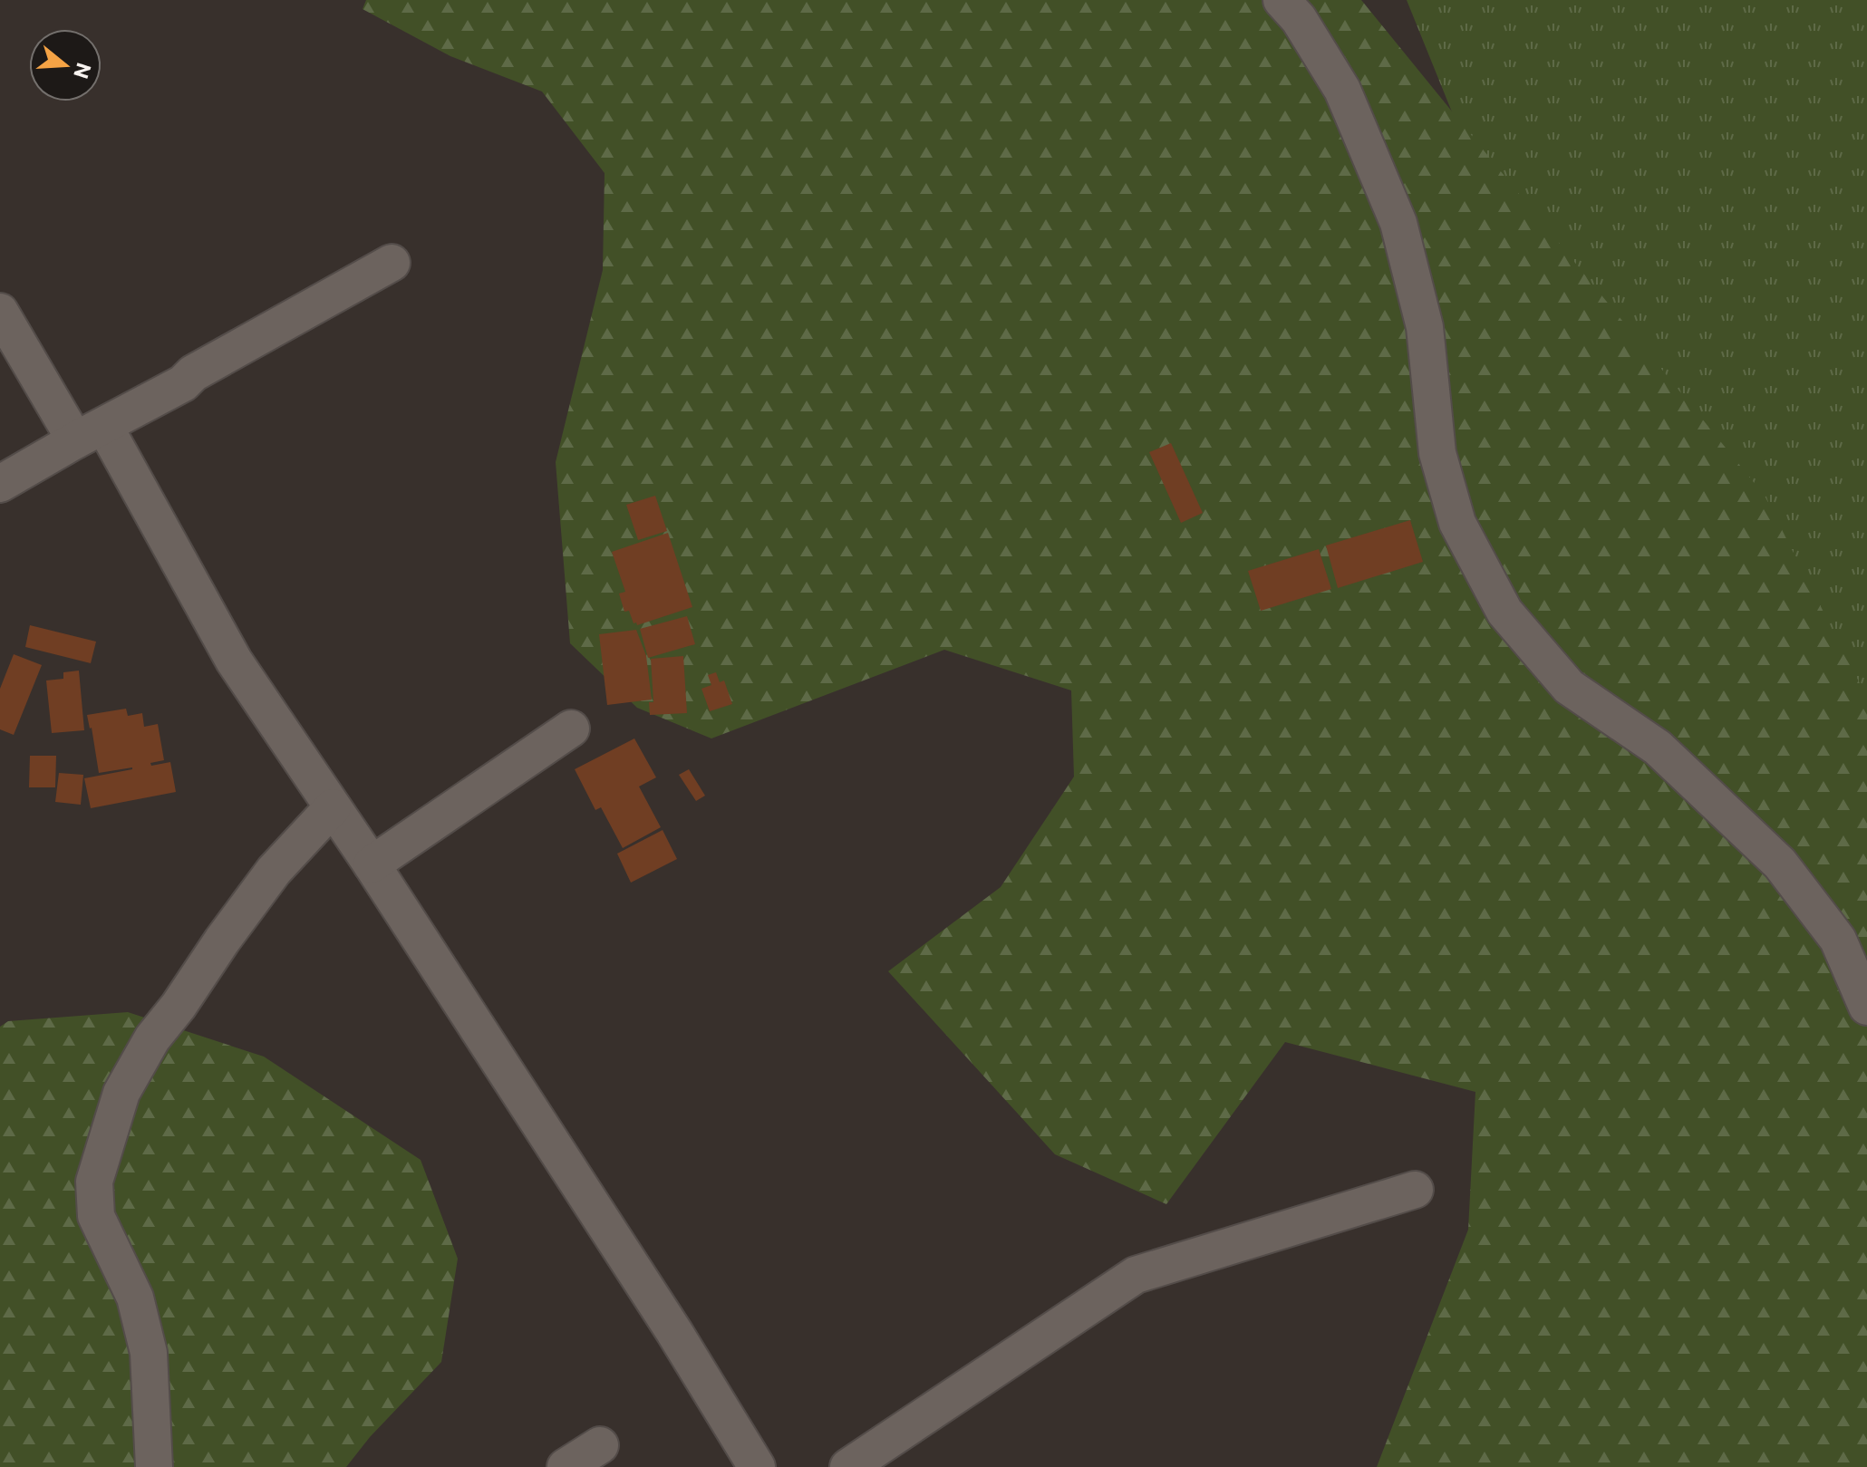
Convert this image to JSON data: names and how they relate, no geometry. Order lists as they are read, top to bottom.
{
  "north": "right"
}
